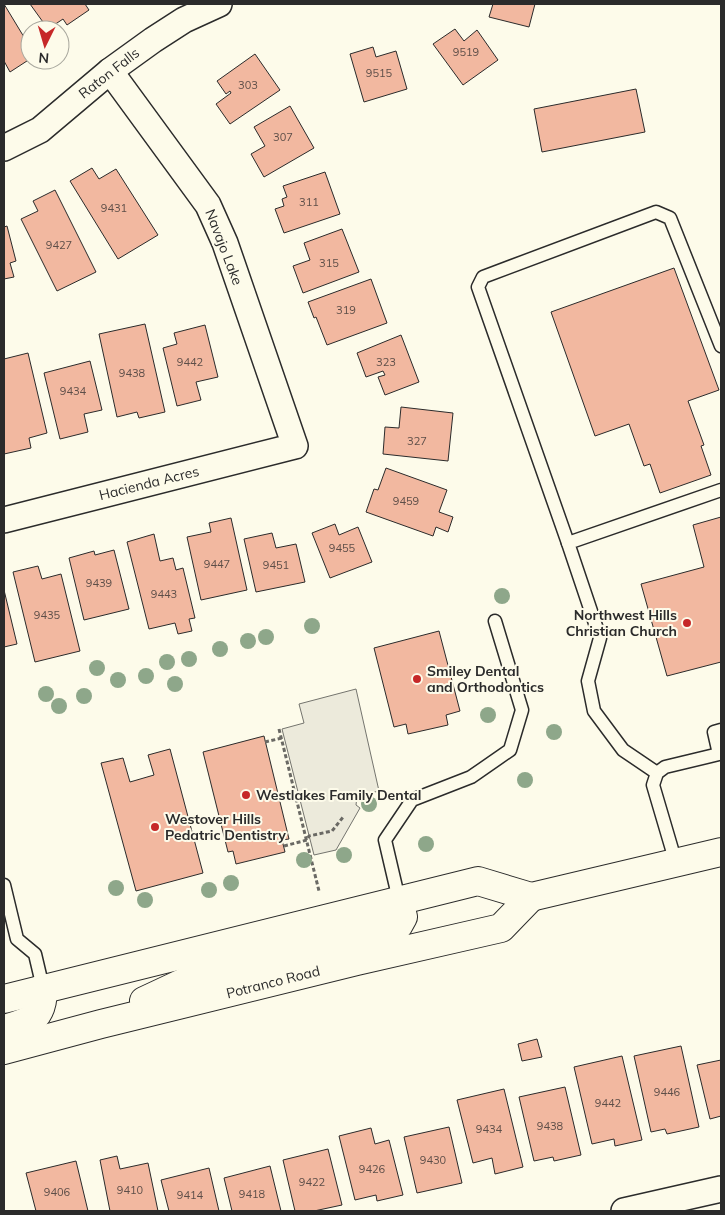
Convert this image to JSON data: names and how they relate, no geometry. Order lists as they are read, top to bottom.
{
  "streets": {
    "main road": ["Potranco Road"],
    "street": ["Raton Falls", "Navajo Lake", "Hacienda Acres"]
  },
  "crossings": [
    ["Raton Falls", "Navajo Lake"],
    ["Navajo Lake", "Hacienda Acres"]
  ],
  "places": [
    "Northwest Hills Christian Church",
    "Smiley Dental and Orthodontics",
    "Westlakes Family Dental",
    "Westover Hills Pedatric Dentistry"
  ],
  "house_numbers": [
    "9519",
    "9515",
    "303",
    "307",
    "311",
    "9431",
    "9427",
    "315",
    "319",
    "9442",
    "323",
    "9438",
    "9434",
    "327",
    "9459",
    "9455",
    "9447",
    "9451",
    "9439",
    "9443",
    "9435",
    "9446",
    "9442",
    "9438",
    "9434",
    "9430",
    "9426",
    "9422",
    "9410",
    "9406",
    "9418",
    "9414"
  ],
  "north": "bottom"
}
